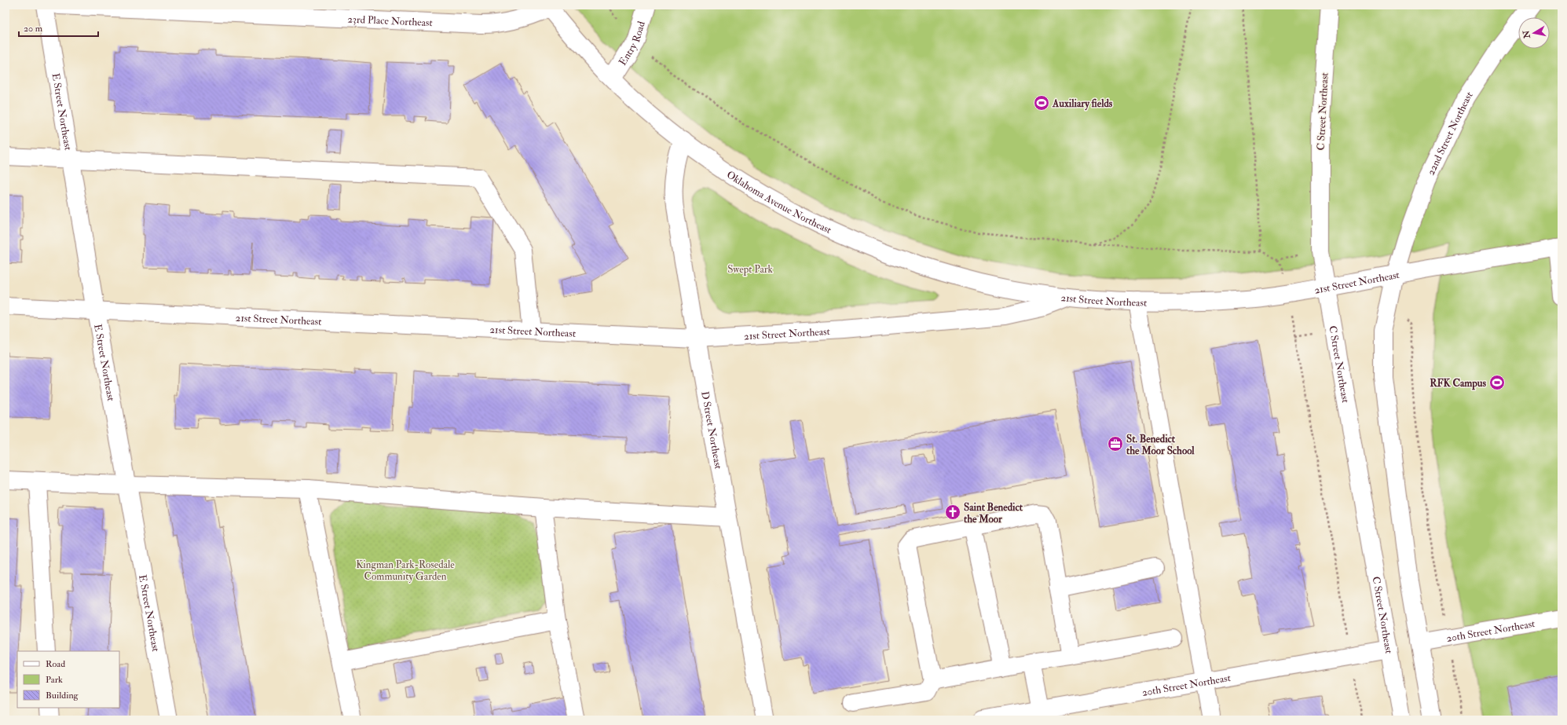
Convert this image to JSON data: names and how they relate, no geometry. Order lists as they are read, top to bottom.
{
  "streets": {
    "street": [
      "23rd Place Northeast",
      "Entry Road",
      "E Street Northeast",
      "C Street Northeast",
      "22nd Street Northeast",
      "Oklahoma Avenue Northeast",
      "21st Street Northeast",
      "D Street Northeast",
      "20th Street Northeast"
    ]
  },
  "crossings": [
    ["23rd Place Northeast", "Oklahoma Avenue Northeast"],
    ["Entry Road", "Oklahoma Avenue Northeast"],
    ["E Street Northeast", "21st Street Northeast"],
    ["C Street Northeast", "21st Street Northeast"],
    ["C Street Northeast", "20th Street Northeast"],
    ["22nd Street Northeast", "21st Street Northeast"],
    ["Oklahoma Avenue Northeast", "21st Street Northeast"],
    ["Oklahoma Avenue Northeast", "D Street Northeast"],
    ["21st Street Northeast", "D Street Northeast"]
  ],
  "parks": ["Swept Park", "Kingman Park-Rosedale Community Garden"],
  "places": {
    "sports": ["Auxiliary fields", "RFK Campus"],
    "office": ["St. Benedict the Moor School"],
    "church": ["Saint Benedict the Moor"]
  },
  "legend": ["Road", "Park", "Building"],
  "scale_bar": "20 m",
  "north": "left"
}
